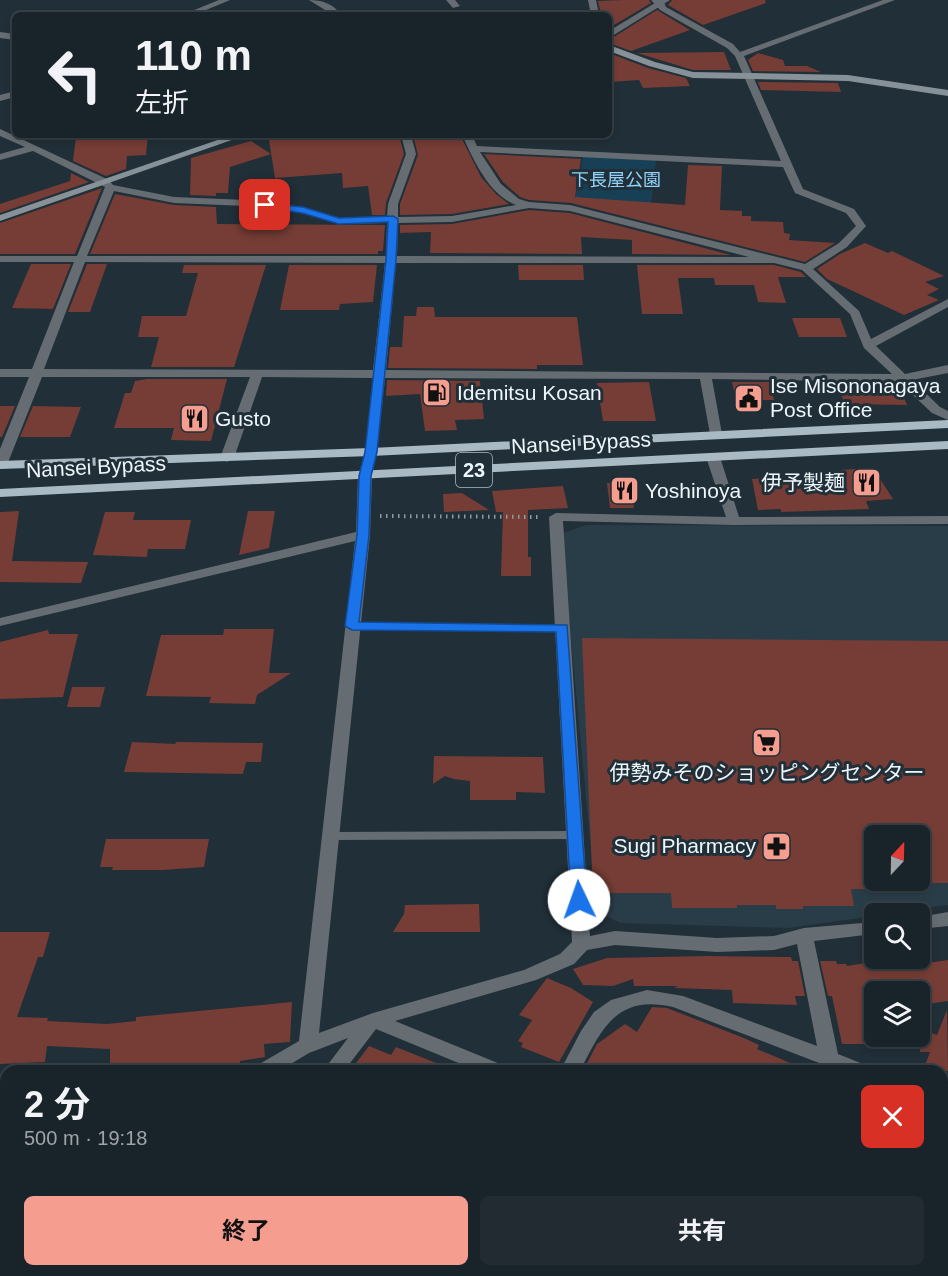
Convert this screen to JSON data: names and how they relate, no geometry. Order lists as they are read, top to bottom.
{
  "streets": {
    "highway": ["Nansei Bypass", "23"]
  },
  "parks": ["下長屋公園"],
  "places": {
    "fuel station": ["Idemitsu Kosan"],
    "public building": ["Ise Misononagaya Post Office"],
    "restaurant": ["Gusto", "伊予製麺", "Yoshinoya"],
    "supermarket": ["伊勢みそのショッピングセンター"],
    "pharmacy": ["Sugi Pharmacy"]
  },
  "north": "top",
  "page": {
    "turn": ["110 m", "左折"],
    "heading": ["2 分", "500 m · 19:18"],
    "buttons": ["終了", "共有"]
  }
}
